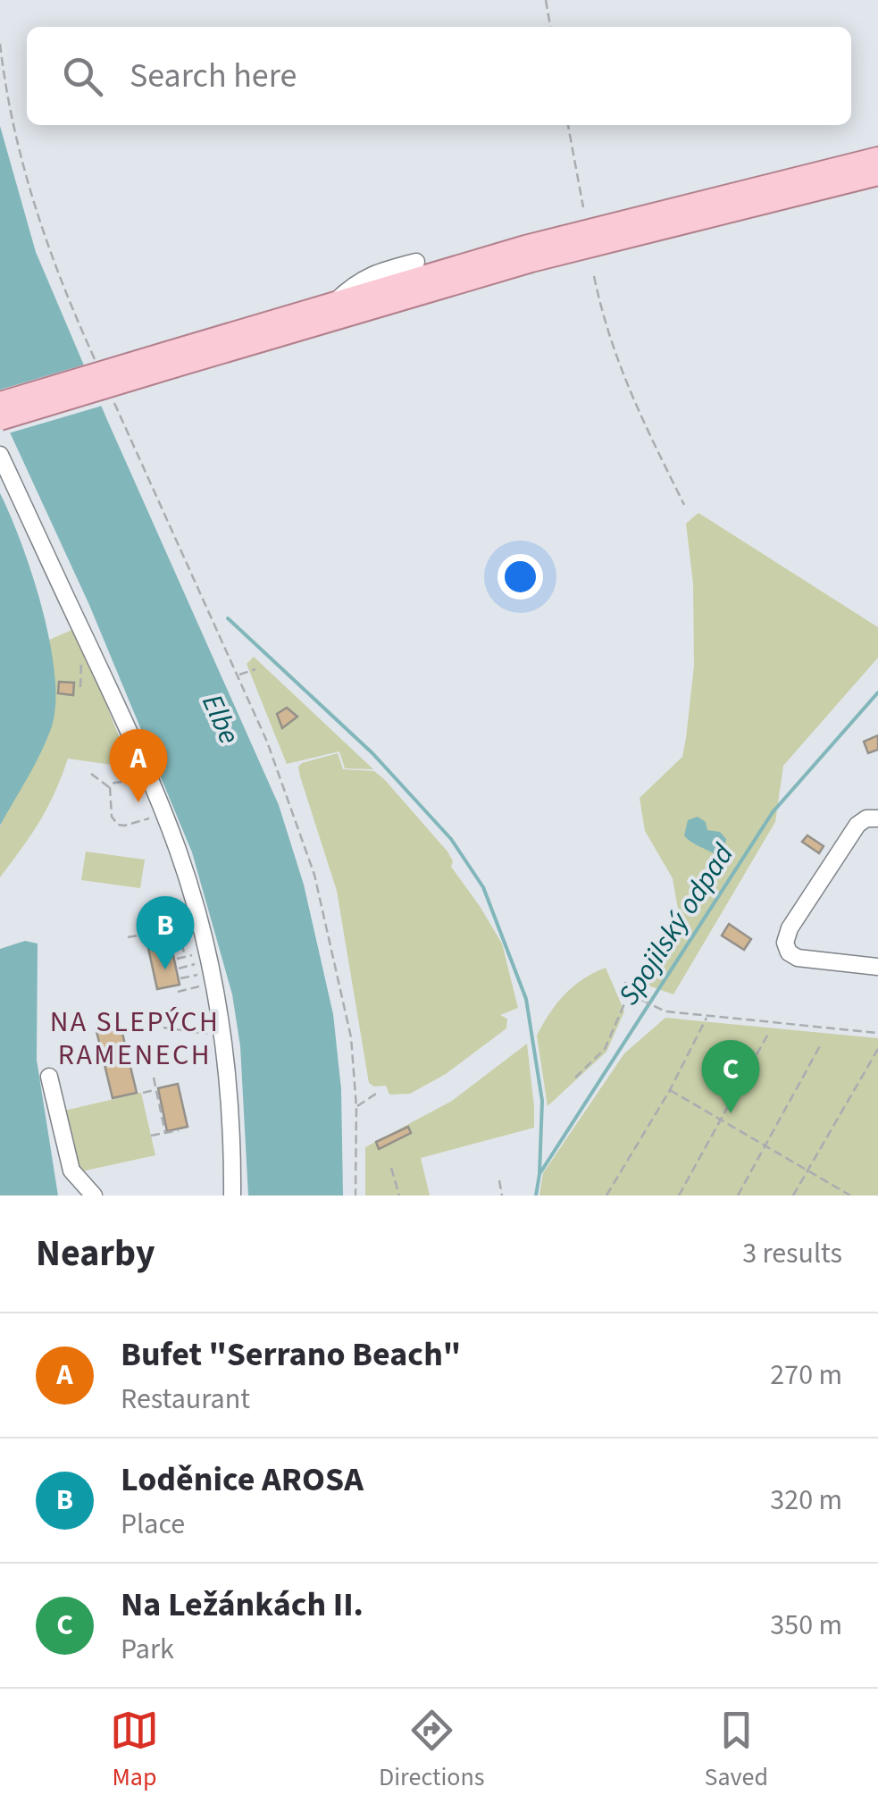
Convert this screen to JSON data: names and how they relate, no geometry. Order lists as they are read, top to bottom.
{
  "districts": ["NA SLEPÝCH RAMENECH"],
  "water": ["Elbe", "Spojilský odpad"],
  "page": {
    "search": "Search here",
    "pins": ["A", "B", "C"],
    "heading": ["Nearby", "3 results"],
    "list": [
      {
        "mark": "A",
        "name": "Bufet \"Serrano Beach\"",
        "note": "Restaurant",
        "value": "270 m"
      },
      {
        "mark": "B",
        "name": "Loděnice AROSA",
        "note": "Place",
        "value": "320 m"
      },
      {
        "mark": "C",
        "name": "Na Ležánkách II.",
        "note": "Park",
        "value": "350 m"
      }
    ],
    "nav": ["Map", "Directions", "Saved"]
  }
}
